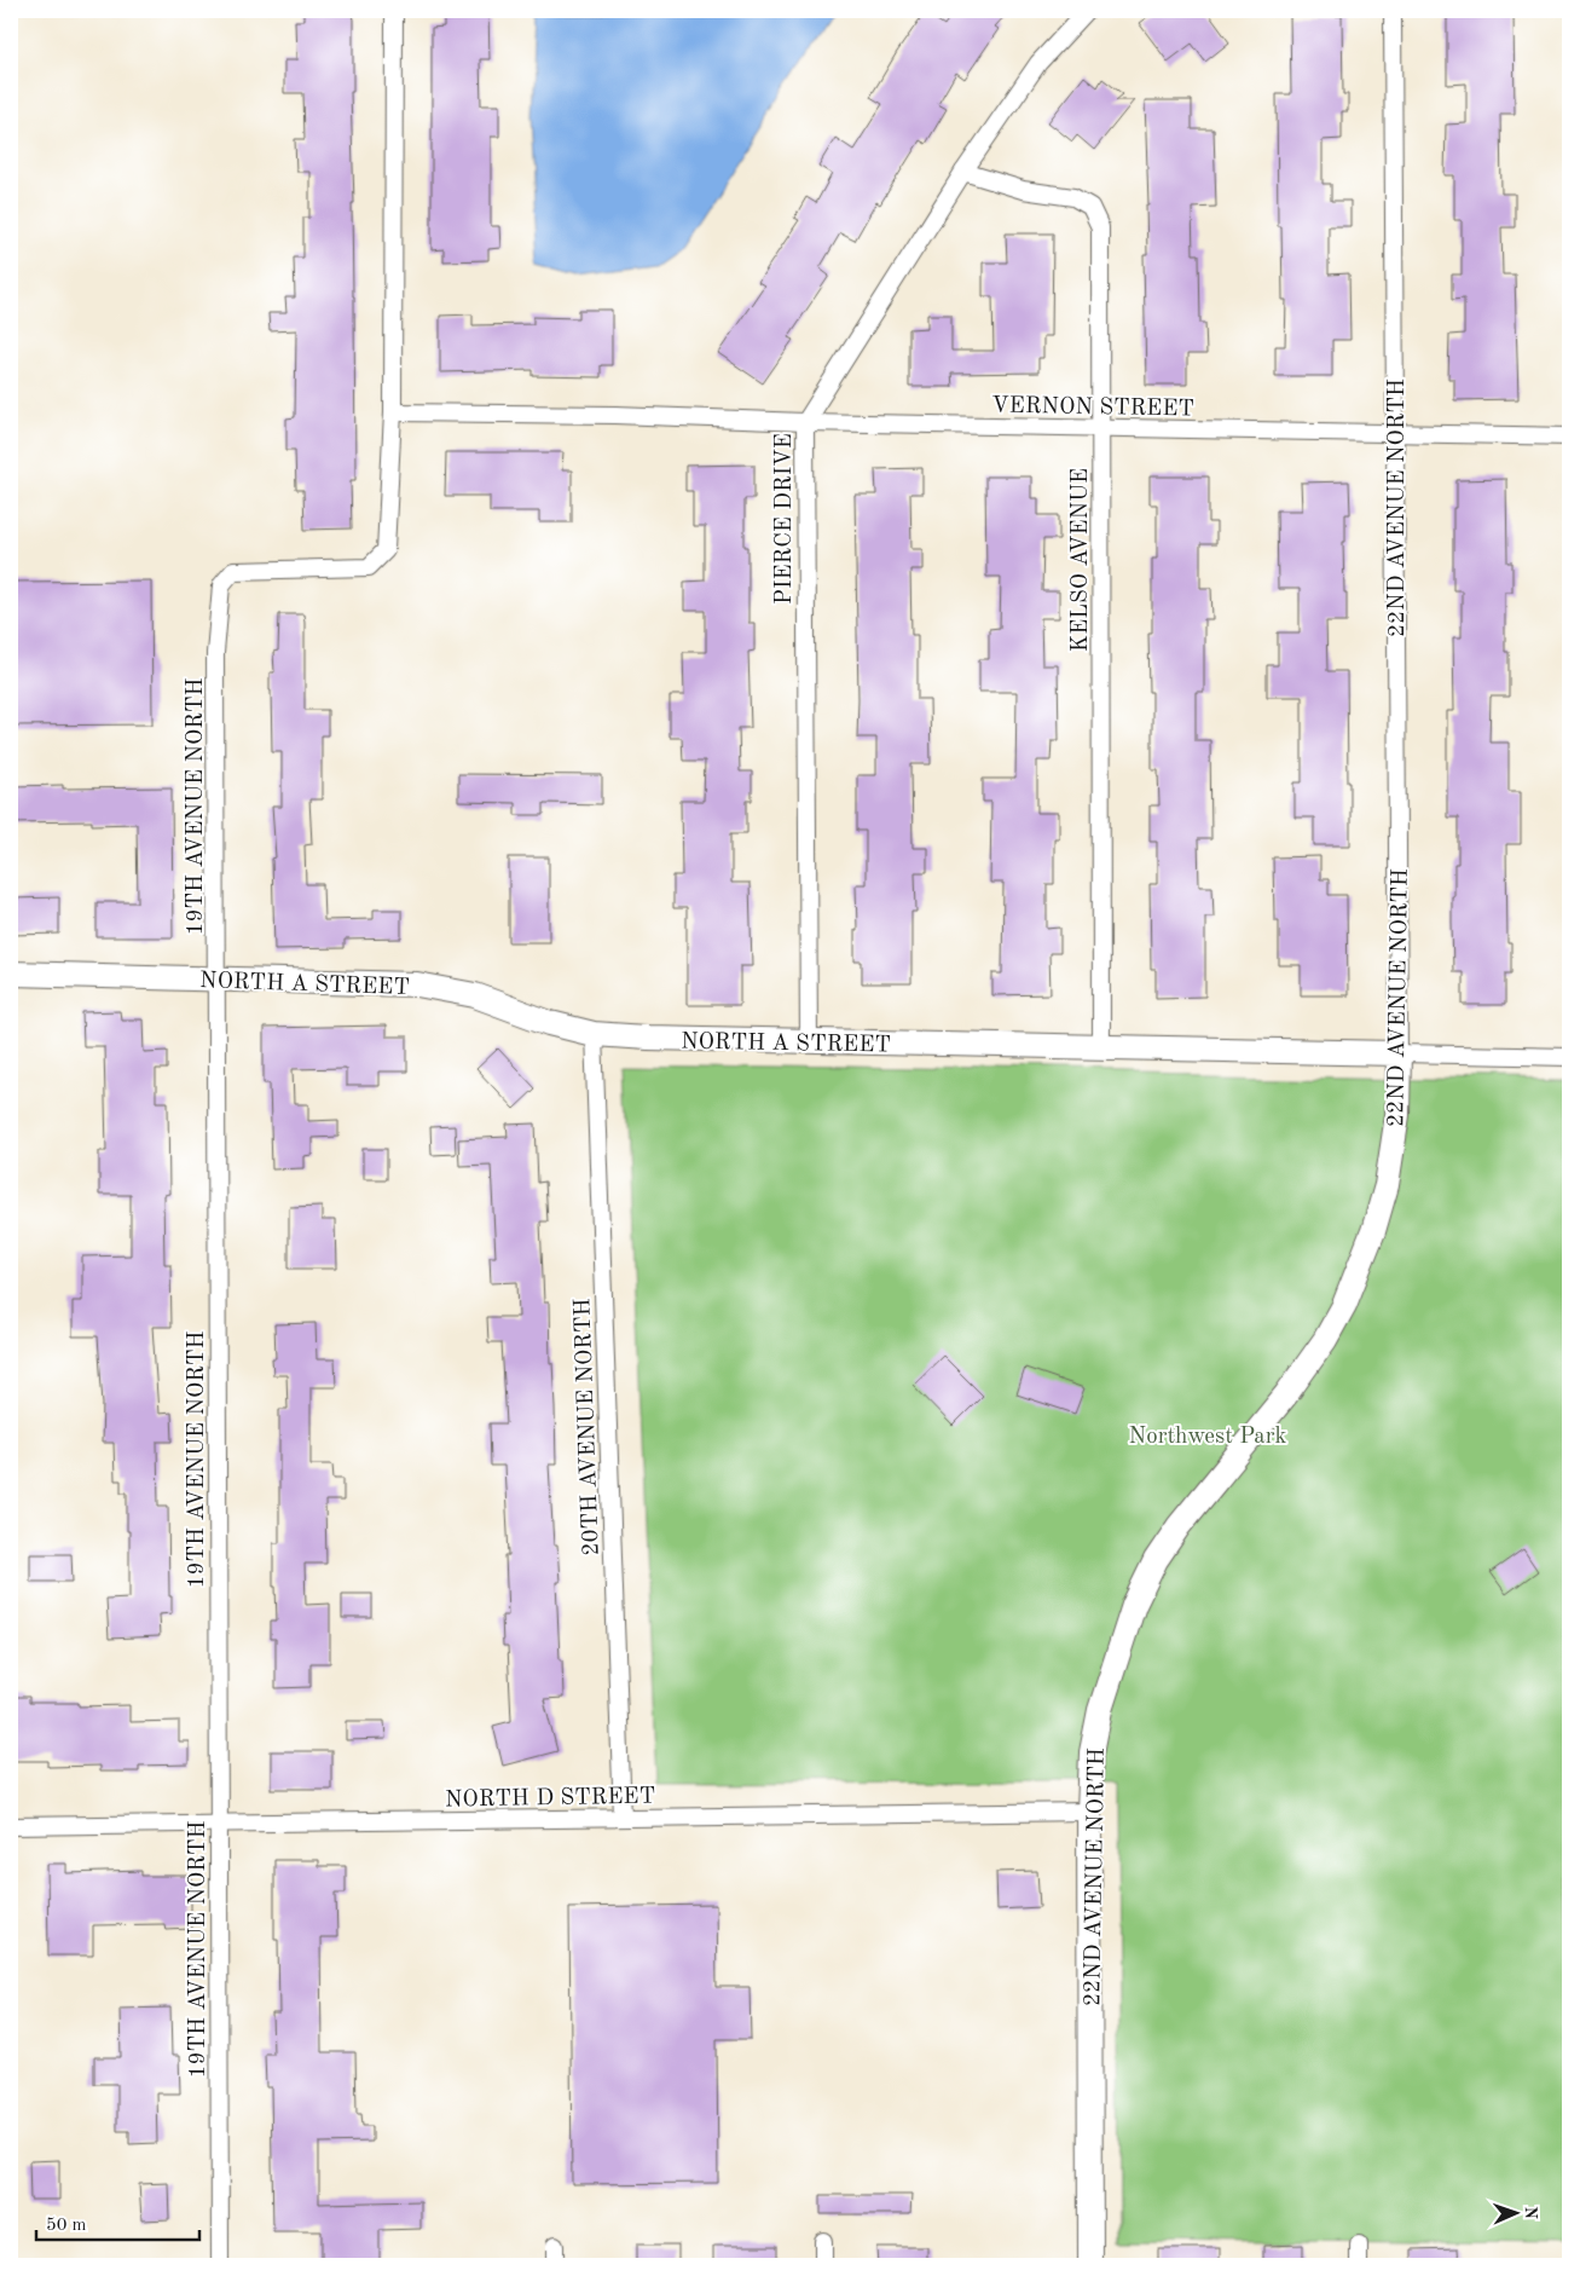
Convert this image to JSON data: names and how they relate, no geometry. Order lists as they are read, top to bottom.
{
  "streets": {
    "street": [
      "VERNON STREET",
      "22ND AVENUE NORTH",
      "PIERCE DRIVE",
      "KELSO AVENUE",
      "19TH AVENUE NORTH",
      "NORTH A STREET",
      "20TH AVENUE NORTH",
      "NORTH D STREET"
    ]
  },
  "crossings": [
    ["VERNON STREET", "22ND AVENUE NORTH"],
    ["VERNON STREET", "PIERCE DRIVE"],
    ["VERNON STREET", "KELSO AVENUE"],
    ["VERNON STREET", "19TH AVENUE NORTH"],
    ["22ND AVENUE NORTH", "NORTH A STREET"],
    ["22ND AVENUE NORTH", "NORTH D STREET"],
    ["PIERCE DRIVE", "KELSO AVENUE"],
    ["PIERCE DRIVE", "NORTH A STREET"],
    ["KELSO AVENUE", "NORTH A STREET"],
    ["19TH AVENUE NORTH", "NORTH A STREET"],
    ["19TH AVENUE NORTH", "NORTH D STREET"],
    ["NORTH A STREET", "20TH AVENUE NORTH"],
    ["20TH AVENUE NORTH", "NORTH D STREET"]
  ],
  "parks": ["Northwest Park"],
  "scale_bar": "50 m",
  "north": "right"
}
